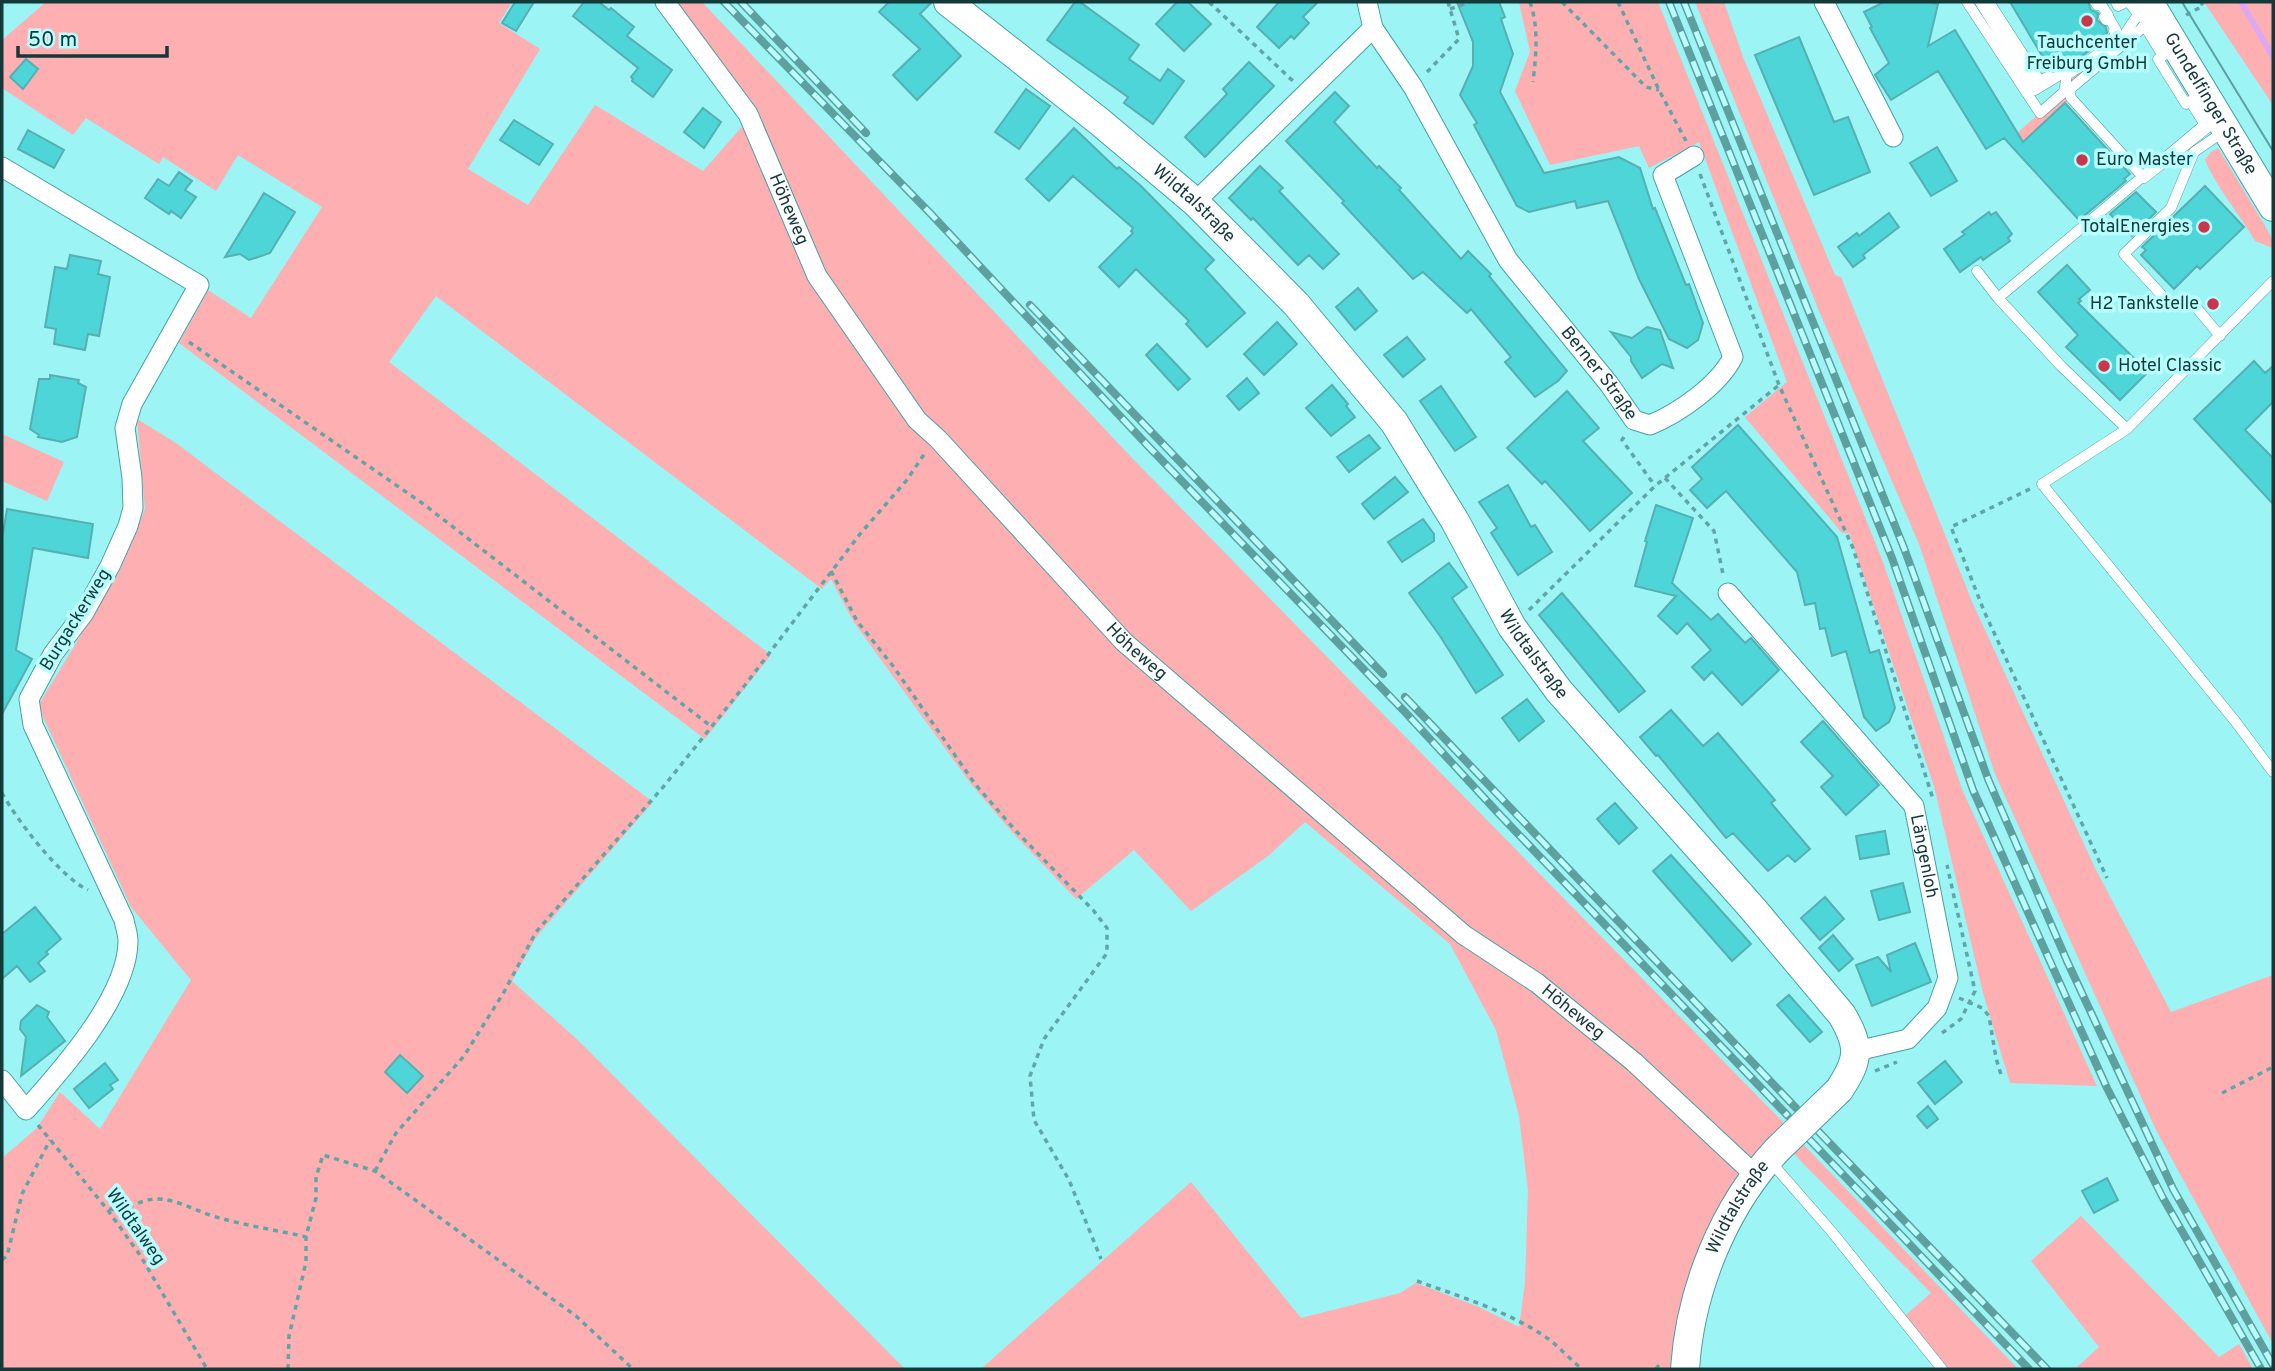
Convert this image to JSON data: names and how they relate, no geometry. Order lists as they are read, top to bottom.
{
  "streets": {
    "street": [
      "Gundelfinger Straße",
      "Wildtalstraße",
      "Höheweg",
      "Berner Straße",
      "Burgackerweg",
      "Längenloh"
    ],
    "path": ["Wildtalweg"]
  },
  "crossings": [
    ["Wildtalstraße", "Höheweg"],
    ["Burgackerweg", "Wildtalweg"]
  ],
  "places": [
    "Tauchcenter Freiburg GmbH",
    "Euro Master",
    "TotalEnergies",
    "H2 Tankstelle",
    "Hotel Classic"
  ],
  "scale_bar": "50 m"
}
